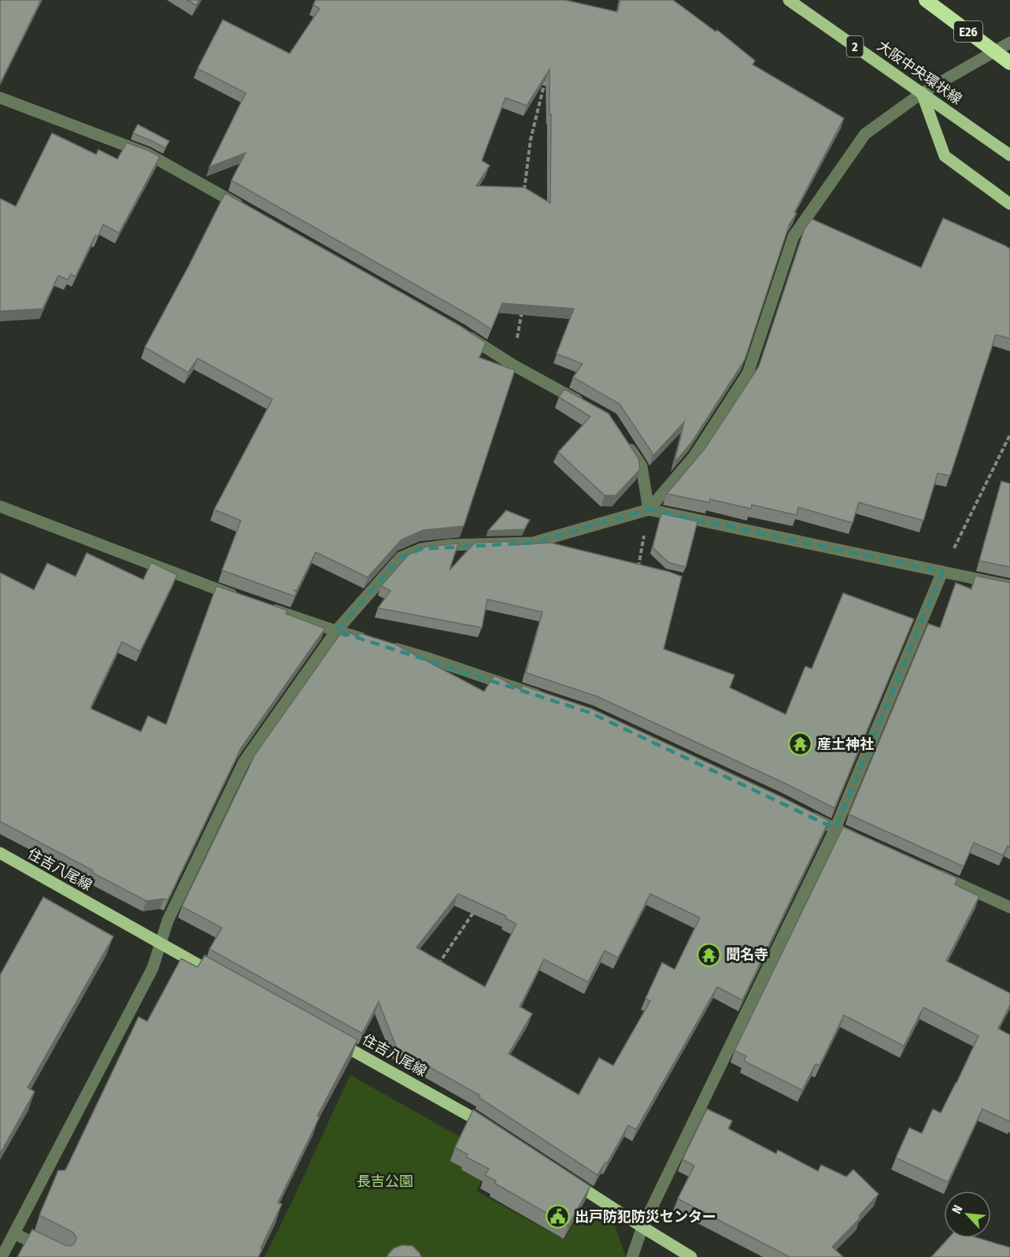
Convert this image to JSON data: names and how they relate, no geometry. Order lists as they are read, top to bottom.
{
  "streets": {
    "highway": ["E26"],
    "main road": ["2", "大阪中央環状線", "住吉八尾線"]
  },
  "parks": ["長吉公園"],
  "places": {
    "temple": ["産土神社", "聞名寺"],
    "public building": ["出戸防犯防災センター"]
  },
  "north": "top left"
}
